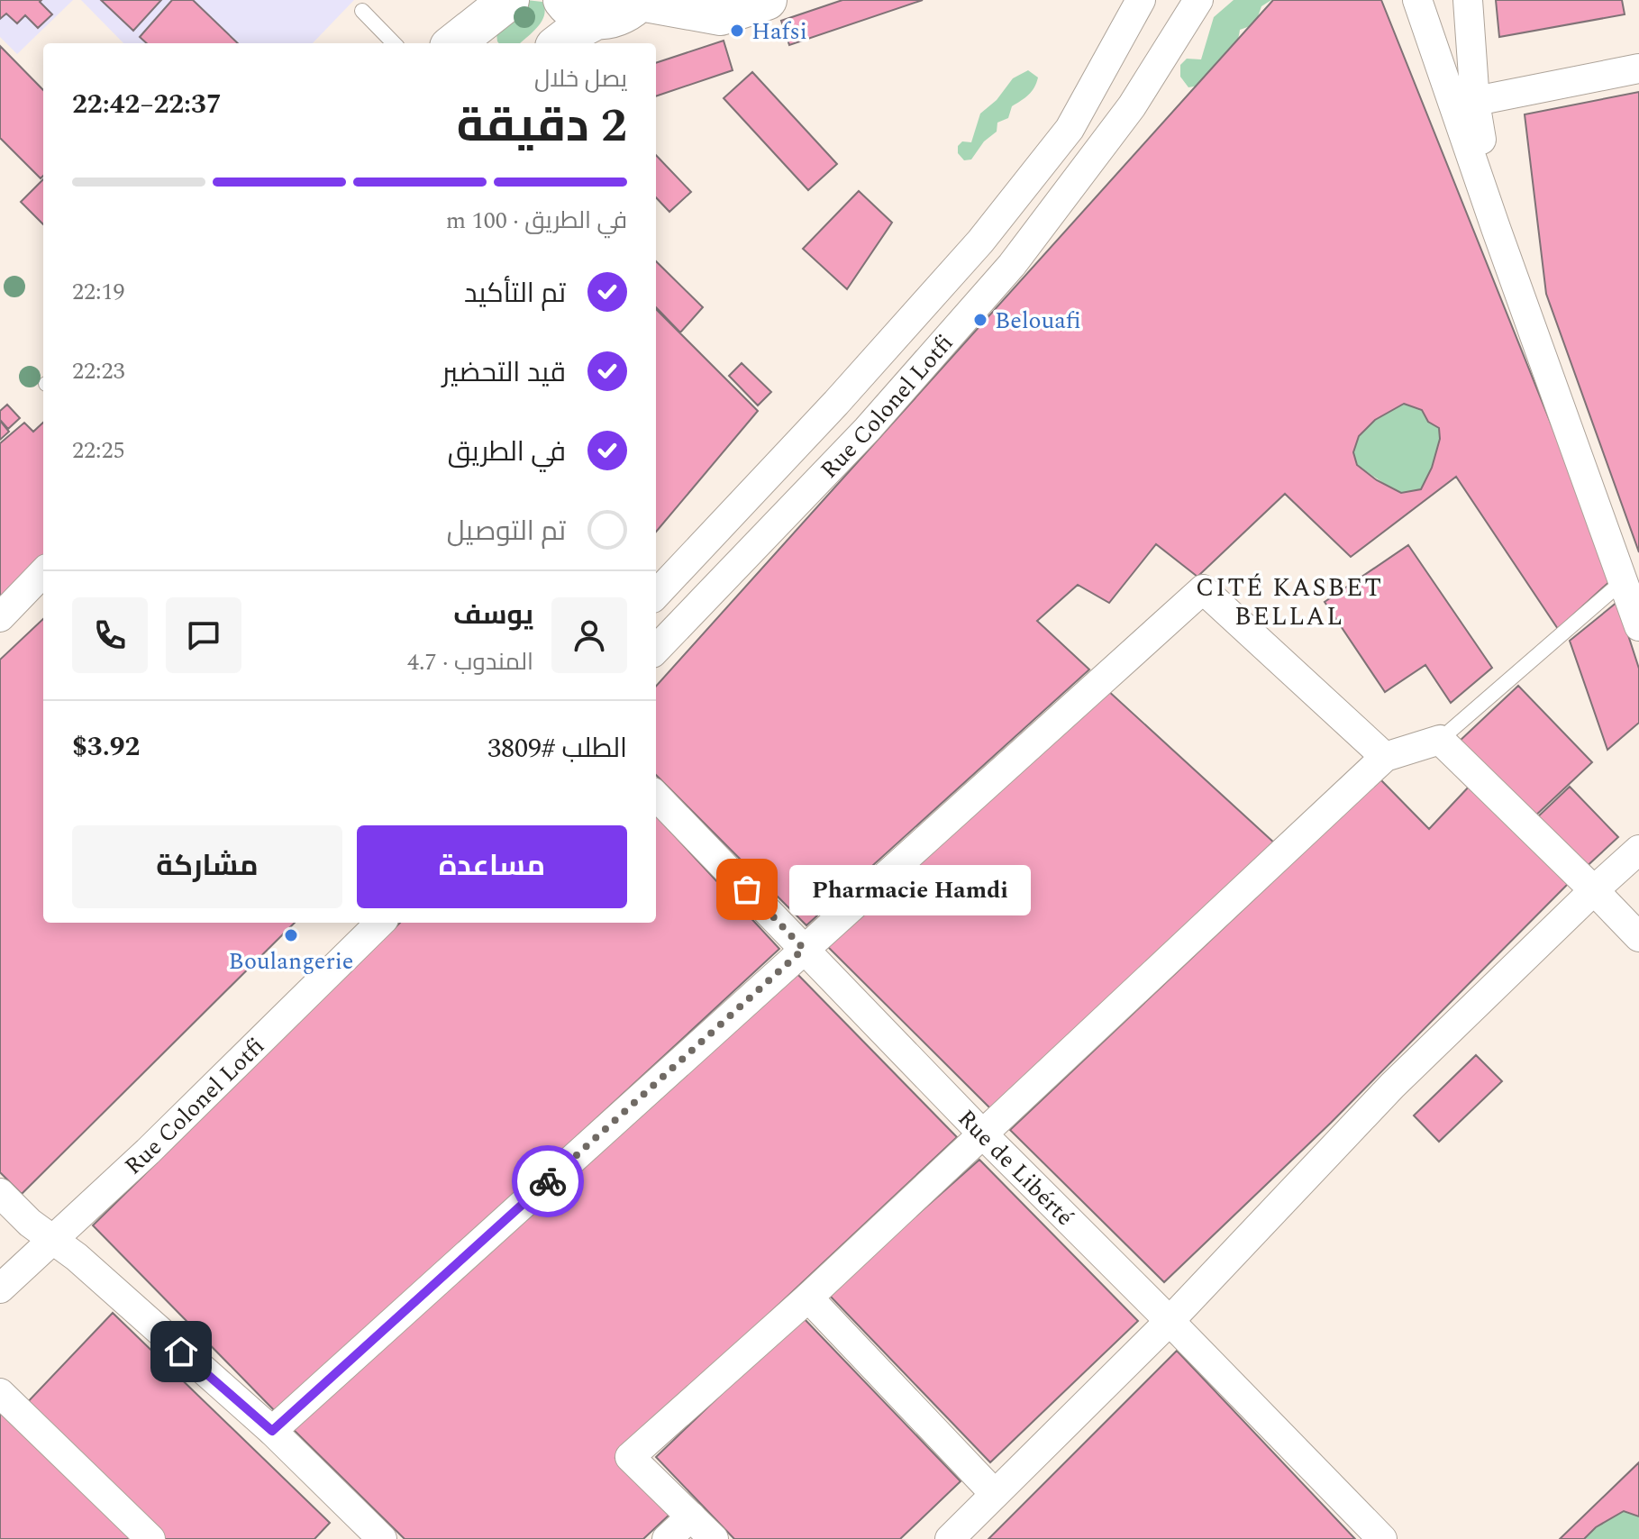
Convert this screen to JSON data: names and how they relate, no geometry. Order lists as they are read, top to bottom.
{
  "streets": {
    "street": ["Rue Colonel Lotfi", "Rue de Libérté"]
  },
  "districts": ["CITÉ KASBET BELLAL"],
  "places": [
    "Hafsi",
    "Belouafi",
    "Pharmacie Hamdi",
    "Boulangerie"
  ],
  "page": {
    "heading": ["2 دقيقة", "يصل خلال", "22:37–22:42"],
    "panel": [
      "يوسف",
      "المندوب · 4.7",
      "الطلب #3809",
      "$3.92"
    ],
    "bar": "في الطريق · 100 m",
    "list": [
      ["تم التأكيد", "22:19"],
      ["قيد التحضير", "22:23"],
      ["في الطريق", "22:25"],
      "تم التوصيل"
    ],
    "buttons": ["مساعدة", "مشاركة"],
    "bubble": "Pharmacie Hamdi"
  }
}
